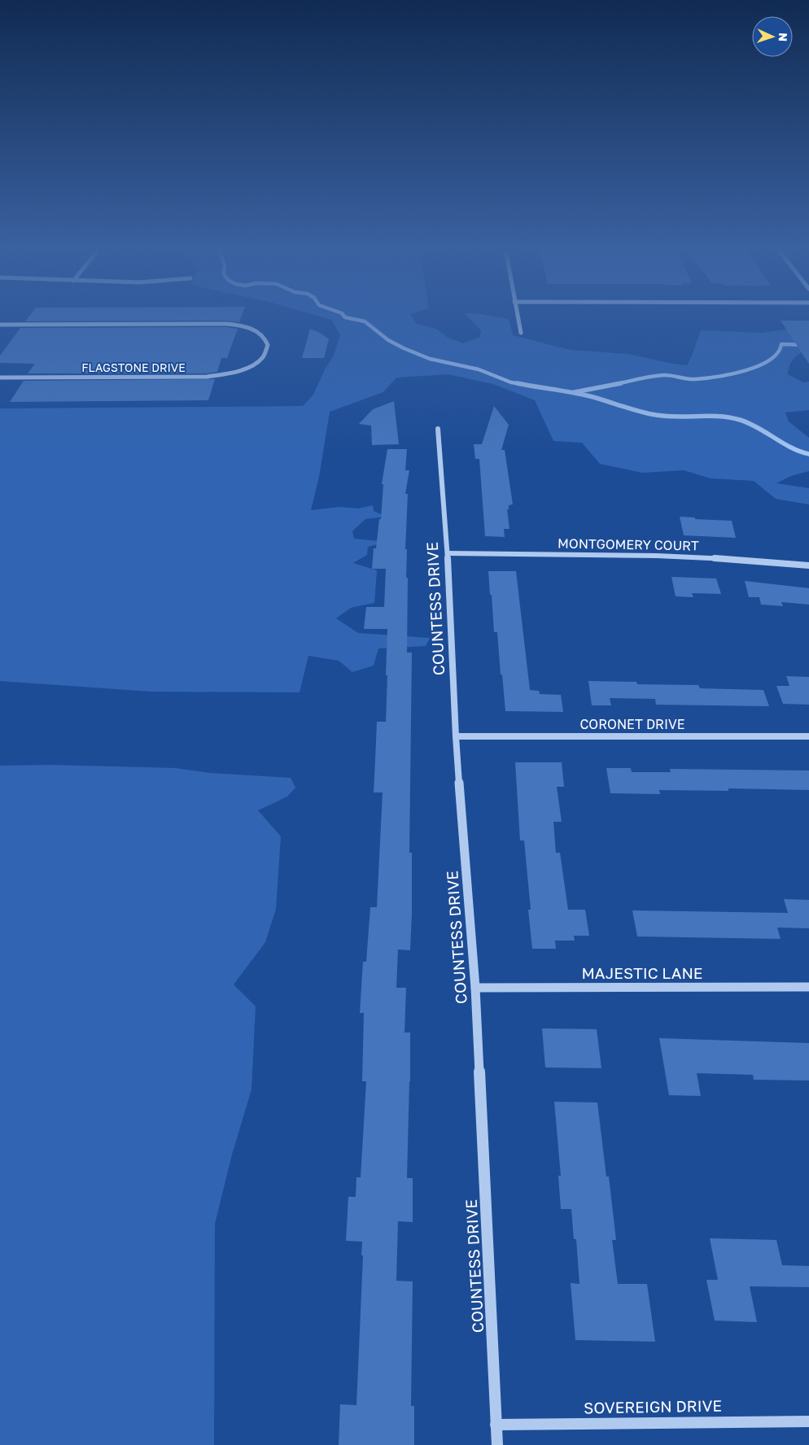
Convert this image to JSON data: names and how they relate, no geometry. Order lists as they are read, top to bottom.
{
  "streets": {
    "street": [
      "FLAGSTONE DRIVE",
      "MONTGOMERY COURT",
      "COUNTESS DRIVE",
      "CORONET DRIVE",
      "MAJESTIC LANE",
      "SOVEREIGN DRIVE"
    ]
  },
  "crossings": [
    ["MONTGOMERY COURT", "COUNTESS DRIVE"],
    ["COUNTESS DRIVE", "CORONET DRIVE"],
    ["COUNTESS DRIVE", "MAJESTIC LANE"],
    ["COUNTESS DRIVE", "SOVEREIGN DRIVE"]
  ],
  "north": "right"
}
